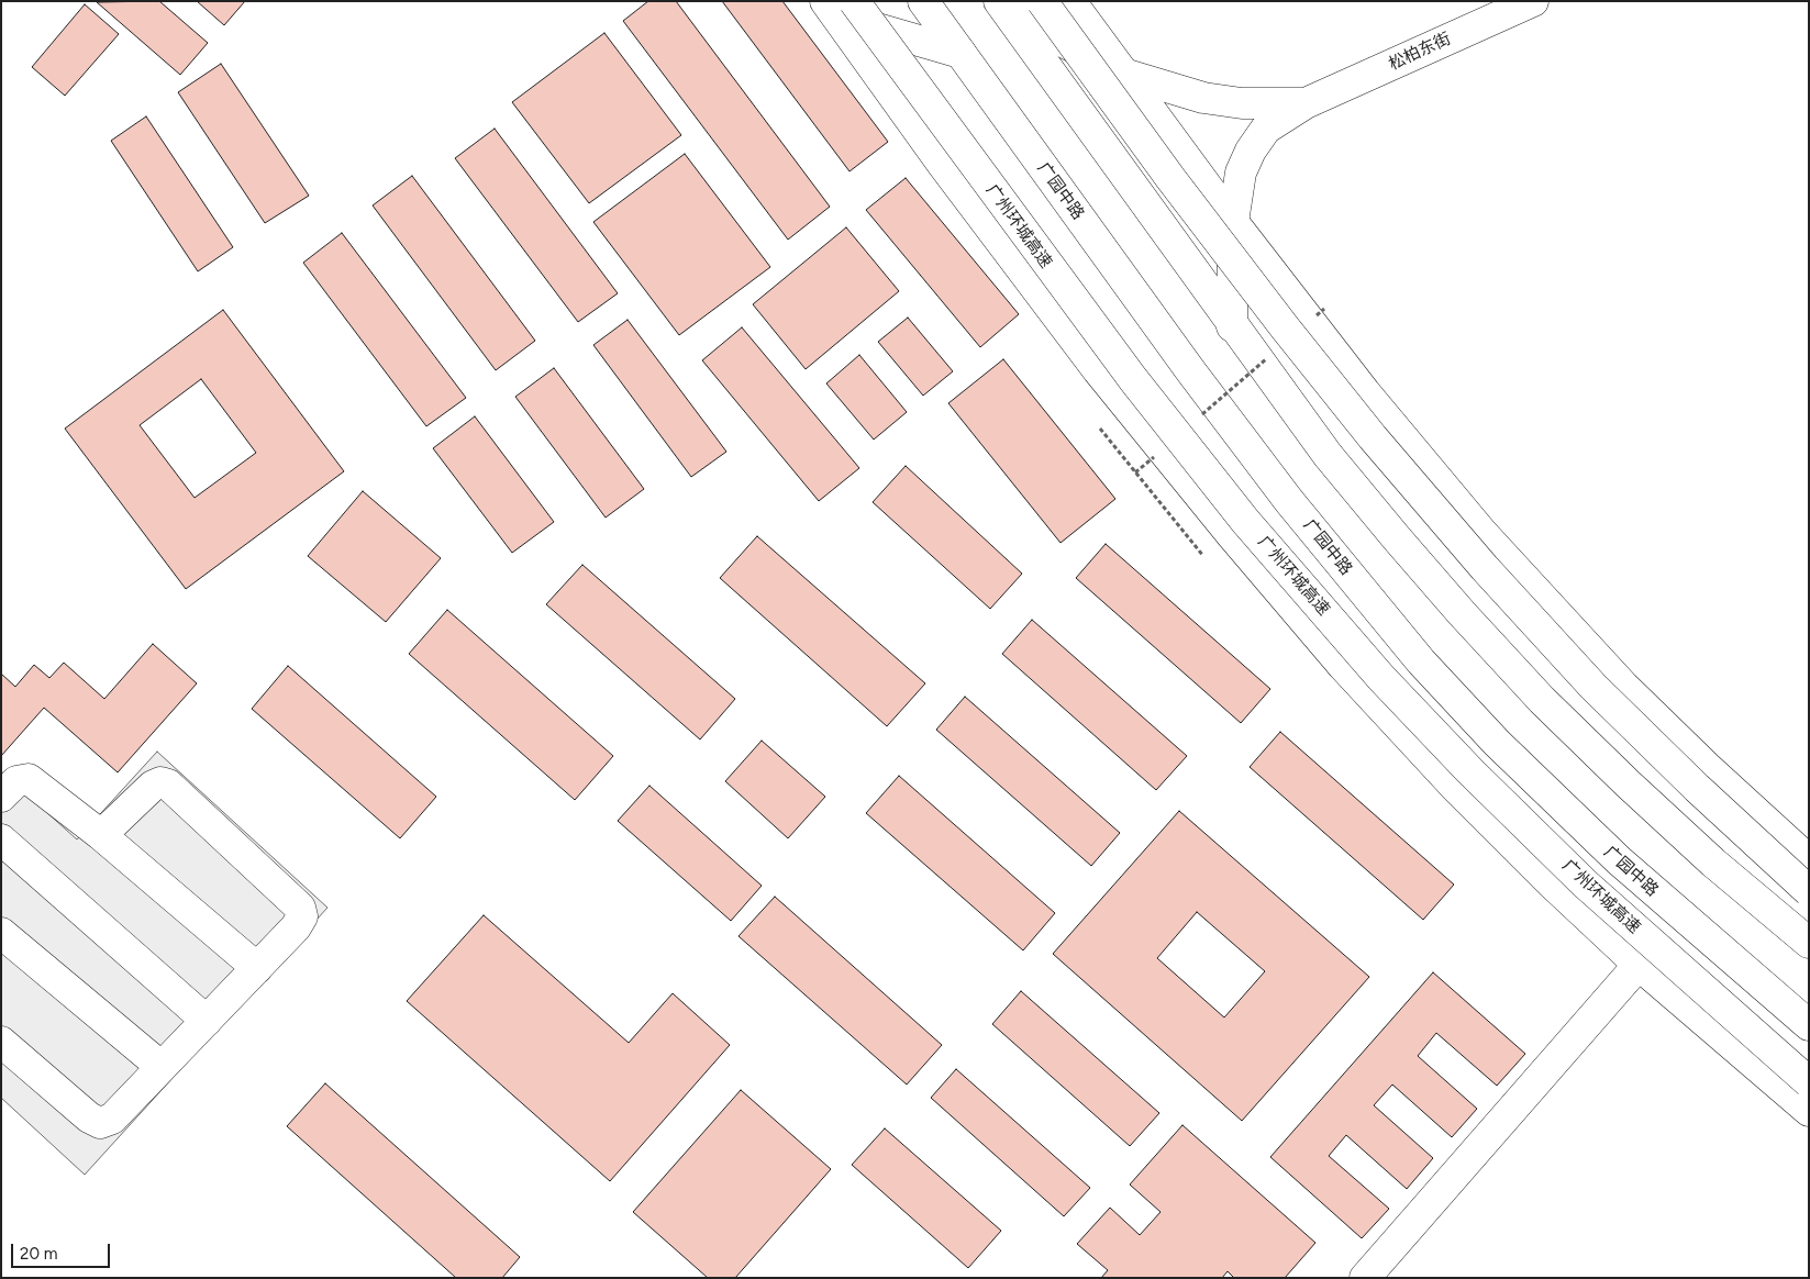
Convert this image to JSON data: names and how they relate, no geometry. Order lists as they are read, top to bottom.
{
  "streets": {
    "main road": ["松柏东街", "广园中路", "广州环城高速"]
  },
  "scale_bar": "20 m"
}
